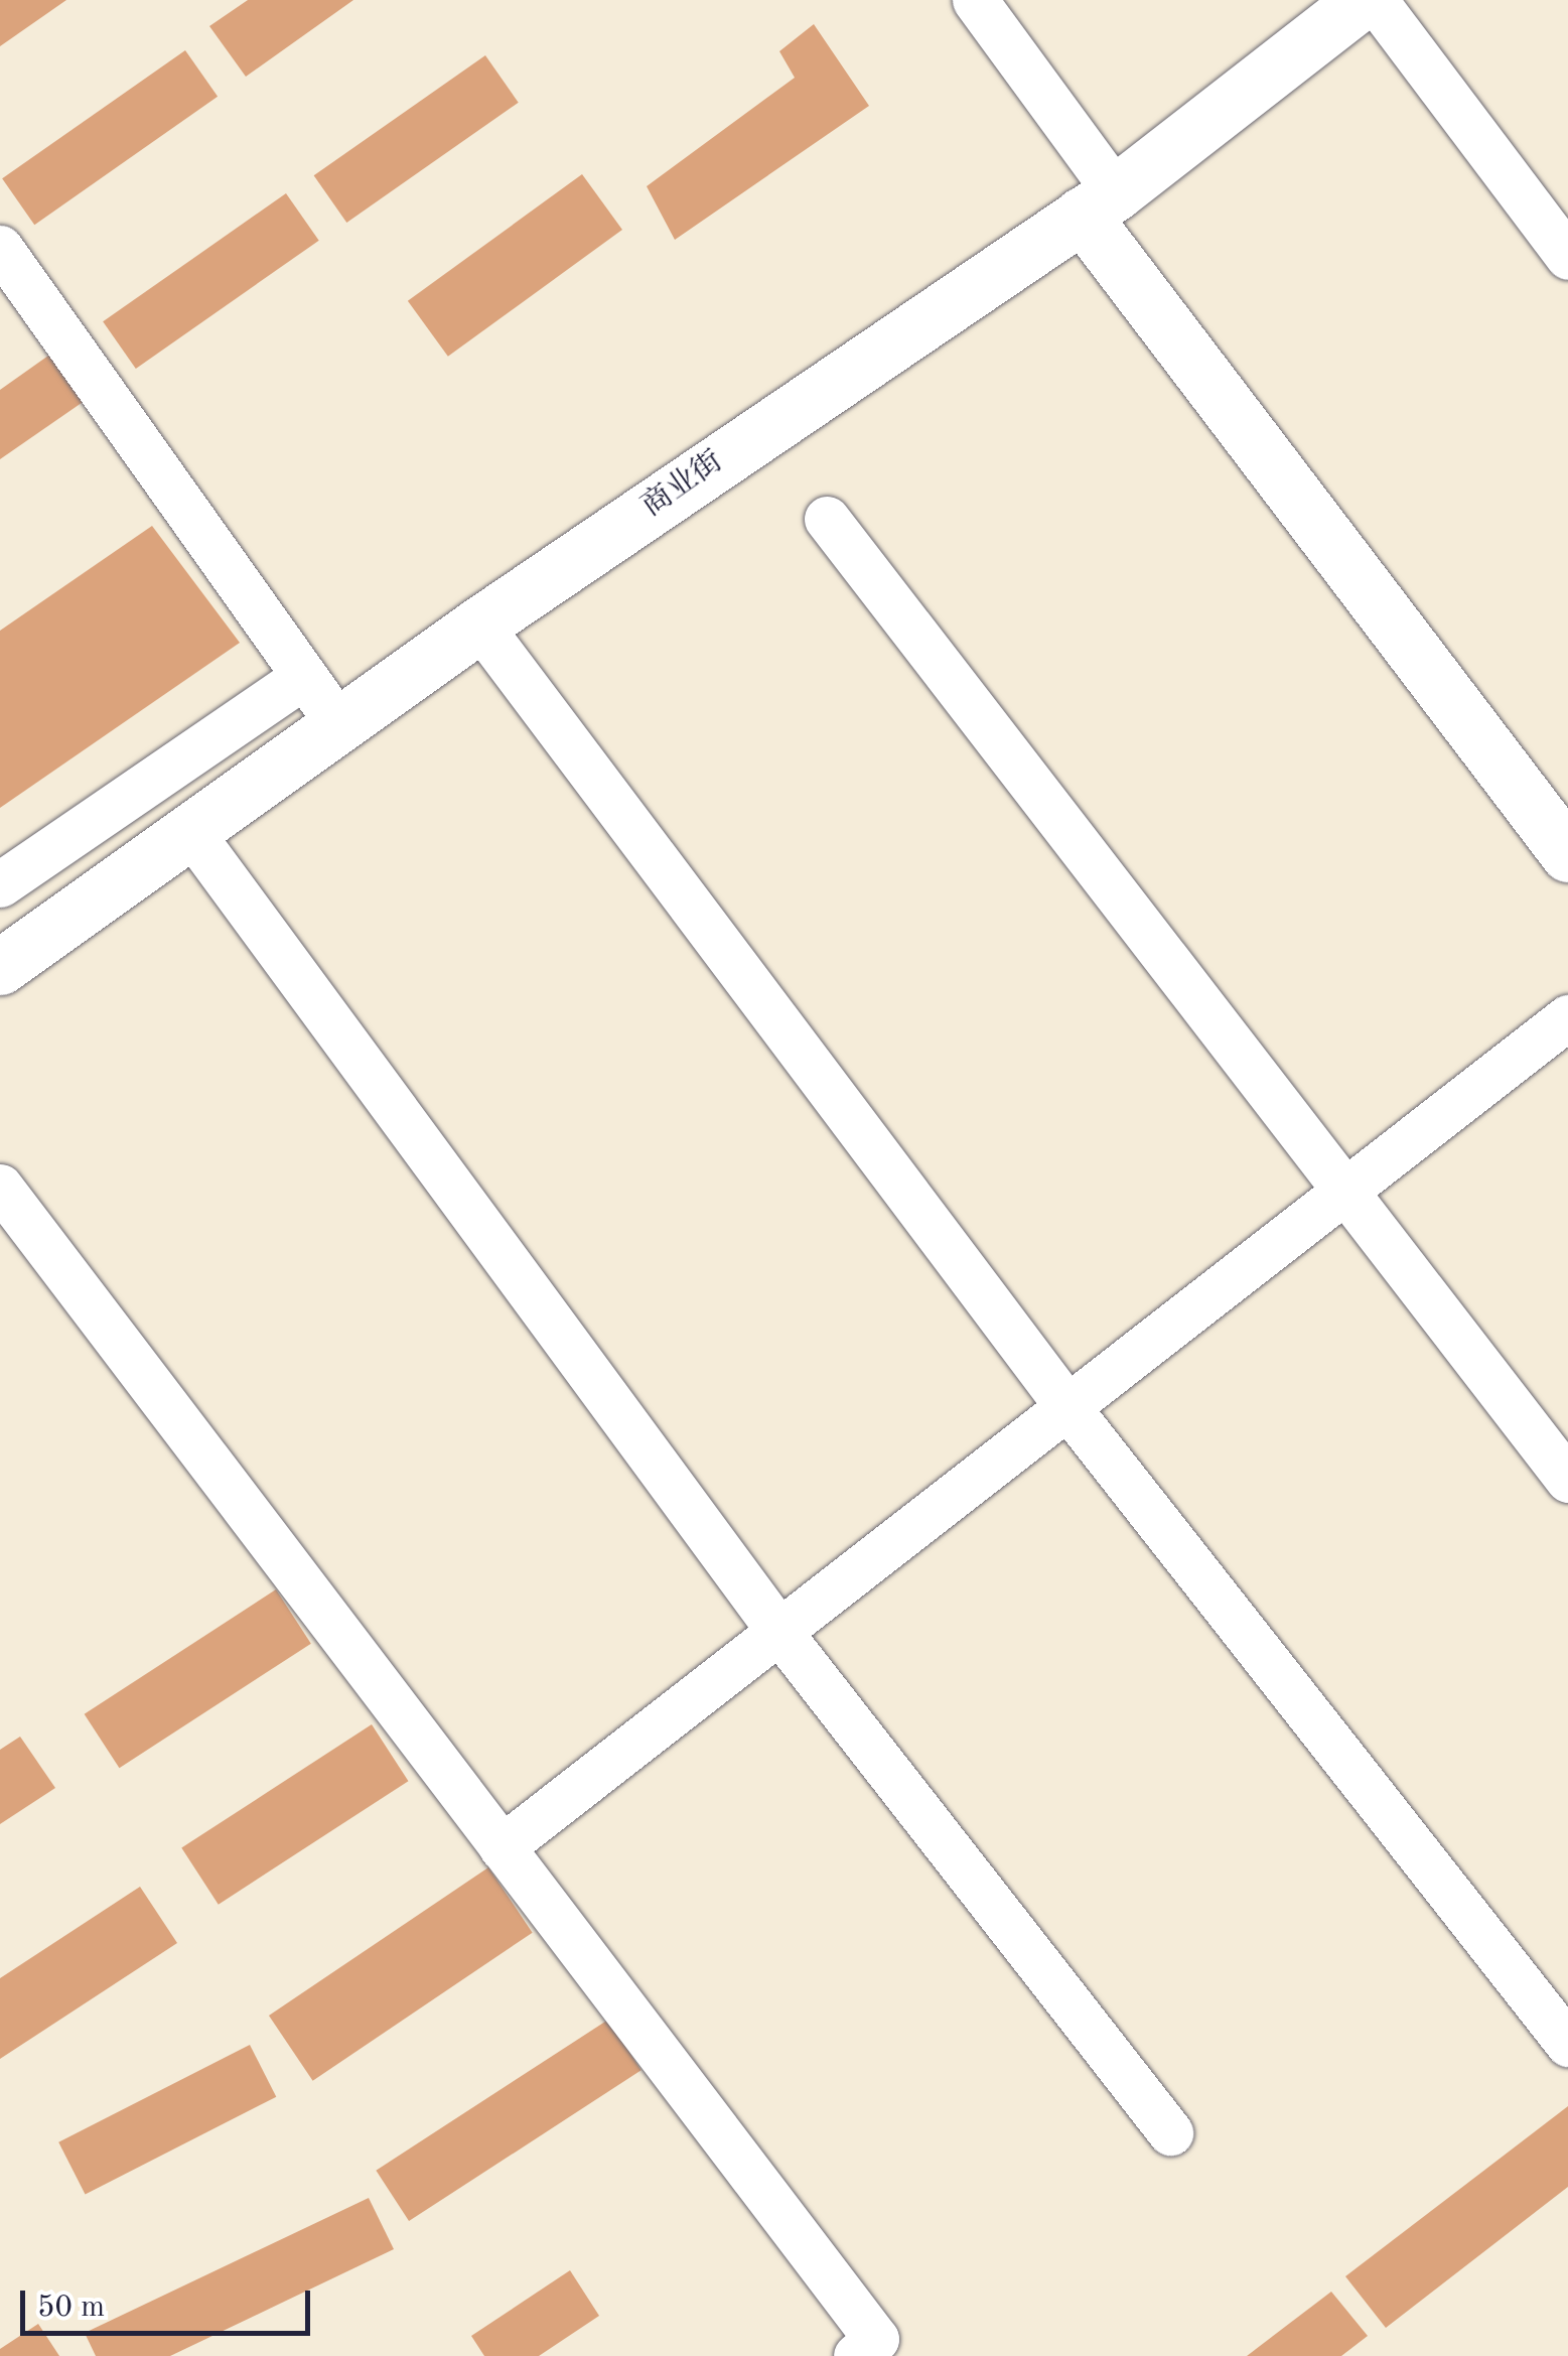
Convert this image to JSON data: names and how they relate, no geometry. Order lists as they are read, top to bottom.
{
  "streets": {
    "street": ["商业街"]
  },
  "scale_bar": "50 m"
}
